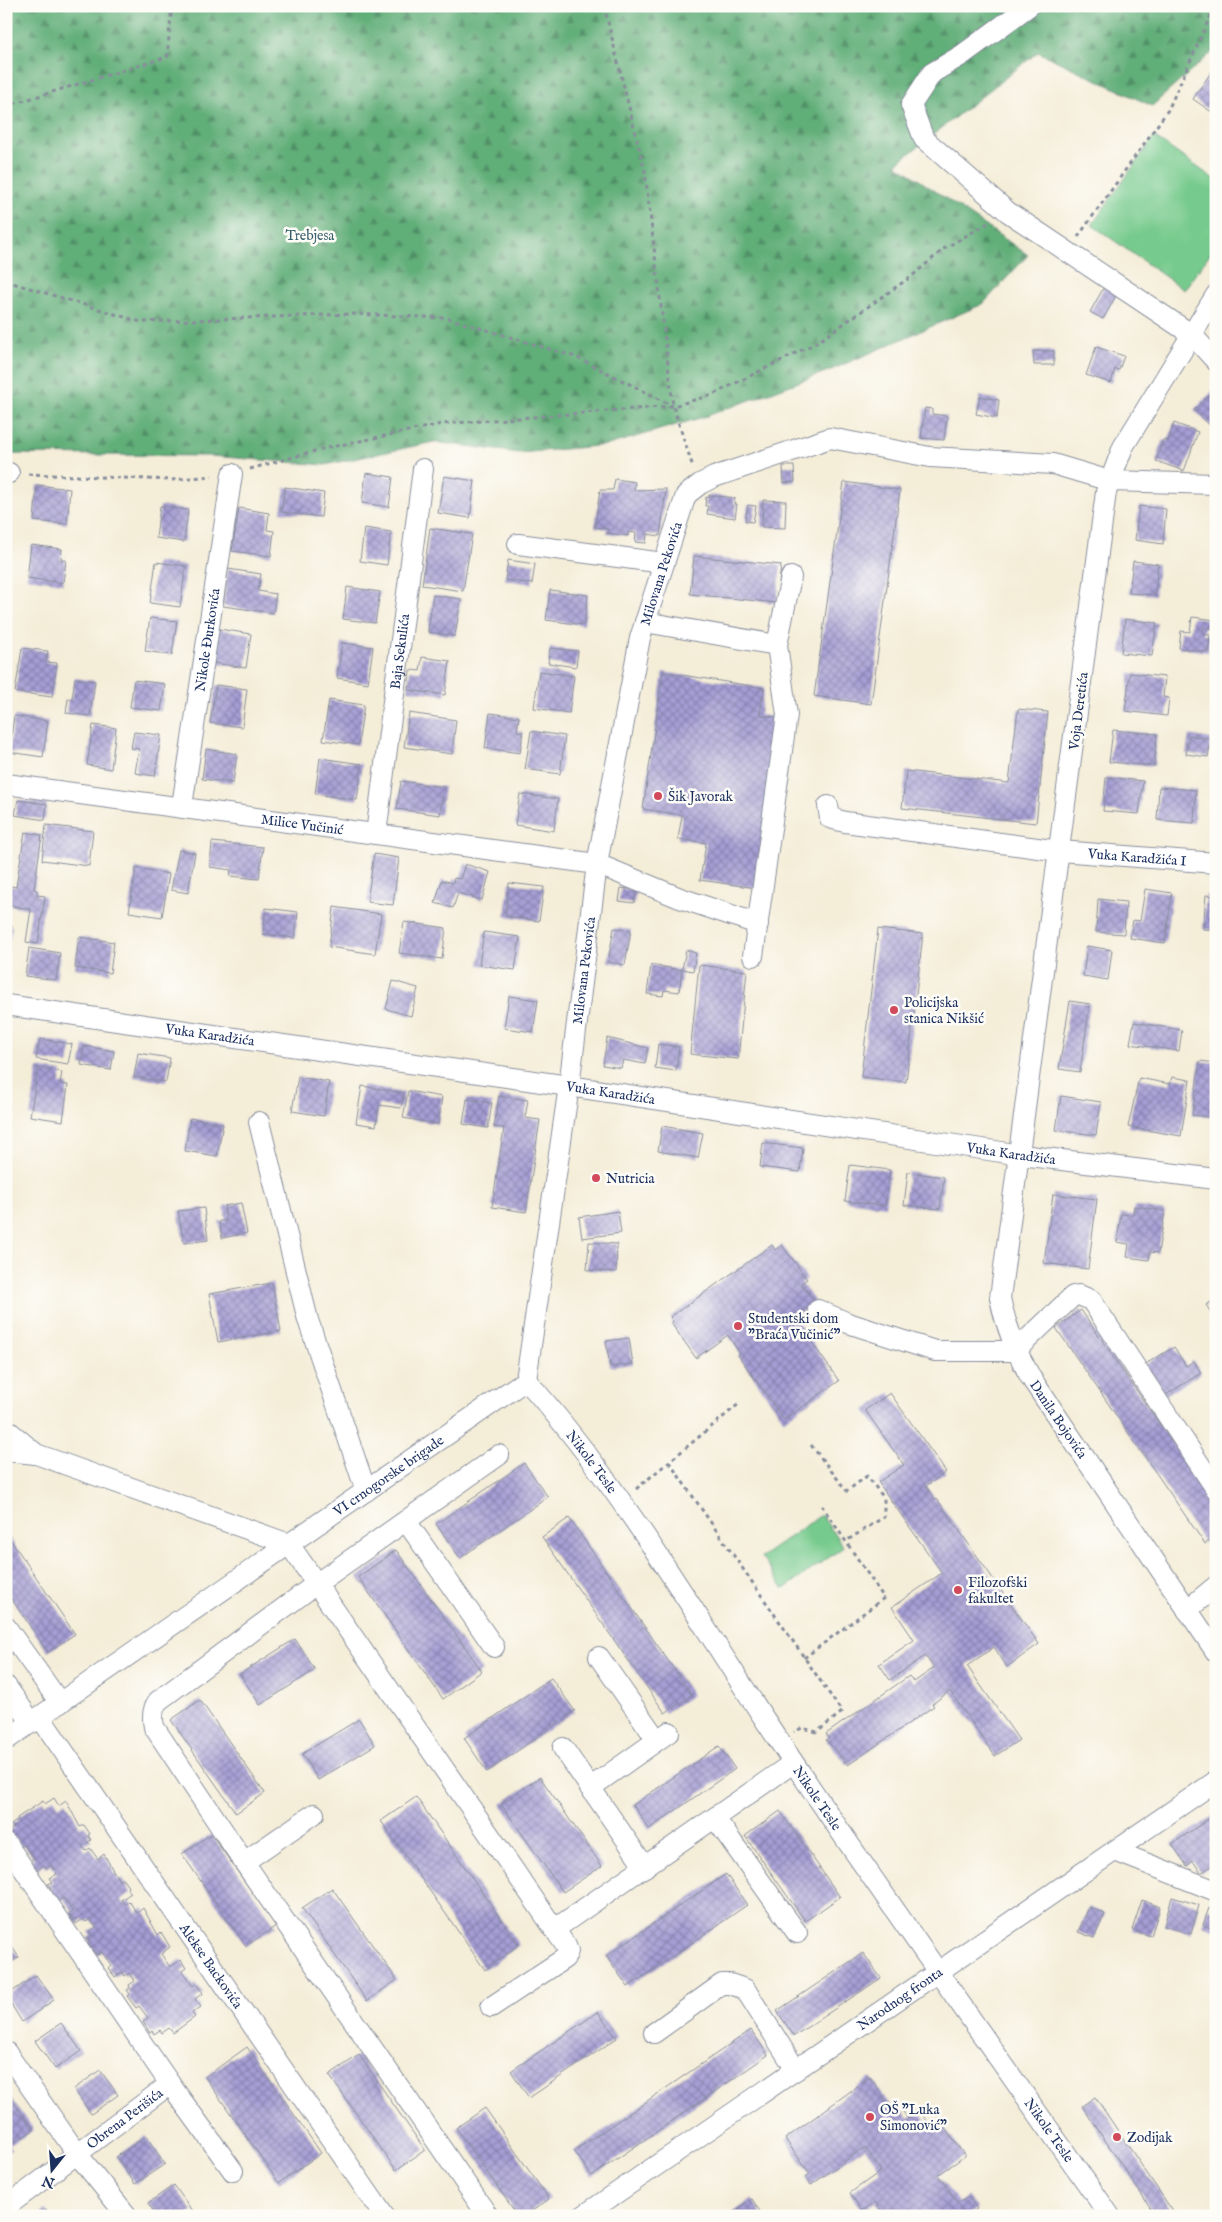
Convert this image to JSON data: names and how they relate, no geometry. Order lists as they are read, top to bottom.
{
  "streets": {
    "street": [
      "Milovana Pekovića",
      "Nikole Đurkovića",
      "Baja Sekulića",
      "Voja Deretića",
      "Milice Vučinić",
      "Vuka Karadžića I",
      "Vuka Karadžića",
      "Danila Bojovića",
      "Nikole Tesle",
      "VI crnogorske brigade",
      "Alekse Backovića",
      "Narodnog fronta",
      "Obrena Perišića"
    ]
  },
  "crossings": [
    ["Milovana Pekovića", "Voja Deretića"],
    ["Milovana Pekovića", "Milice Vučinić"],
    ["Milovana Pekovića", "Vuka Karadžića"],
    ["Nikole Đurkovića", "Milice Vučinić"],
    ["Baja Sekulića", "Milice Vučinić"],
    ["Voja Deretića", "Vuka Karadžića I"],
    ["Voja Deretića", "Vuka Karadžića"],
    ["Voja Deretića", "Danila Bojovića"],
    ["Vuka Karadžića", "Danila Bojovića"],
    ["Nikole Tesle", "VI crnogorske brigade"],
    ["Nikole Tesle", "Narodnog fronta"],
    ["VI crnogorske brigade", "Alekse Backovića"]
  ],
  "parks": ["Trebjesa"],
  "places": [
    "Šik Javorak",
    "Policijska stanica Nikšić",
    "Nutricia",
    "Studentski dom \"Braća Vučinić\"",
    "Filozofski fakultet",
    "OŠ \"Luka Simonović\"",
    "Zodijak"
  ],
  "north": "bottom"
}
